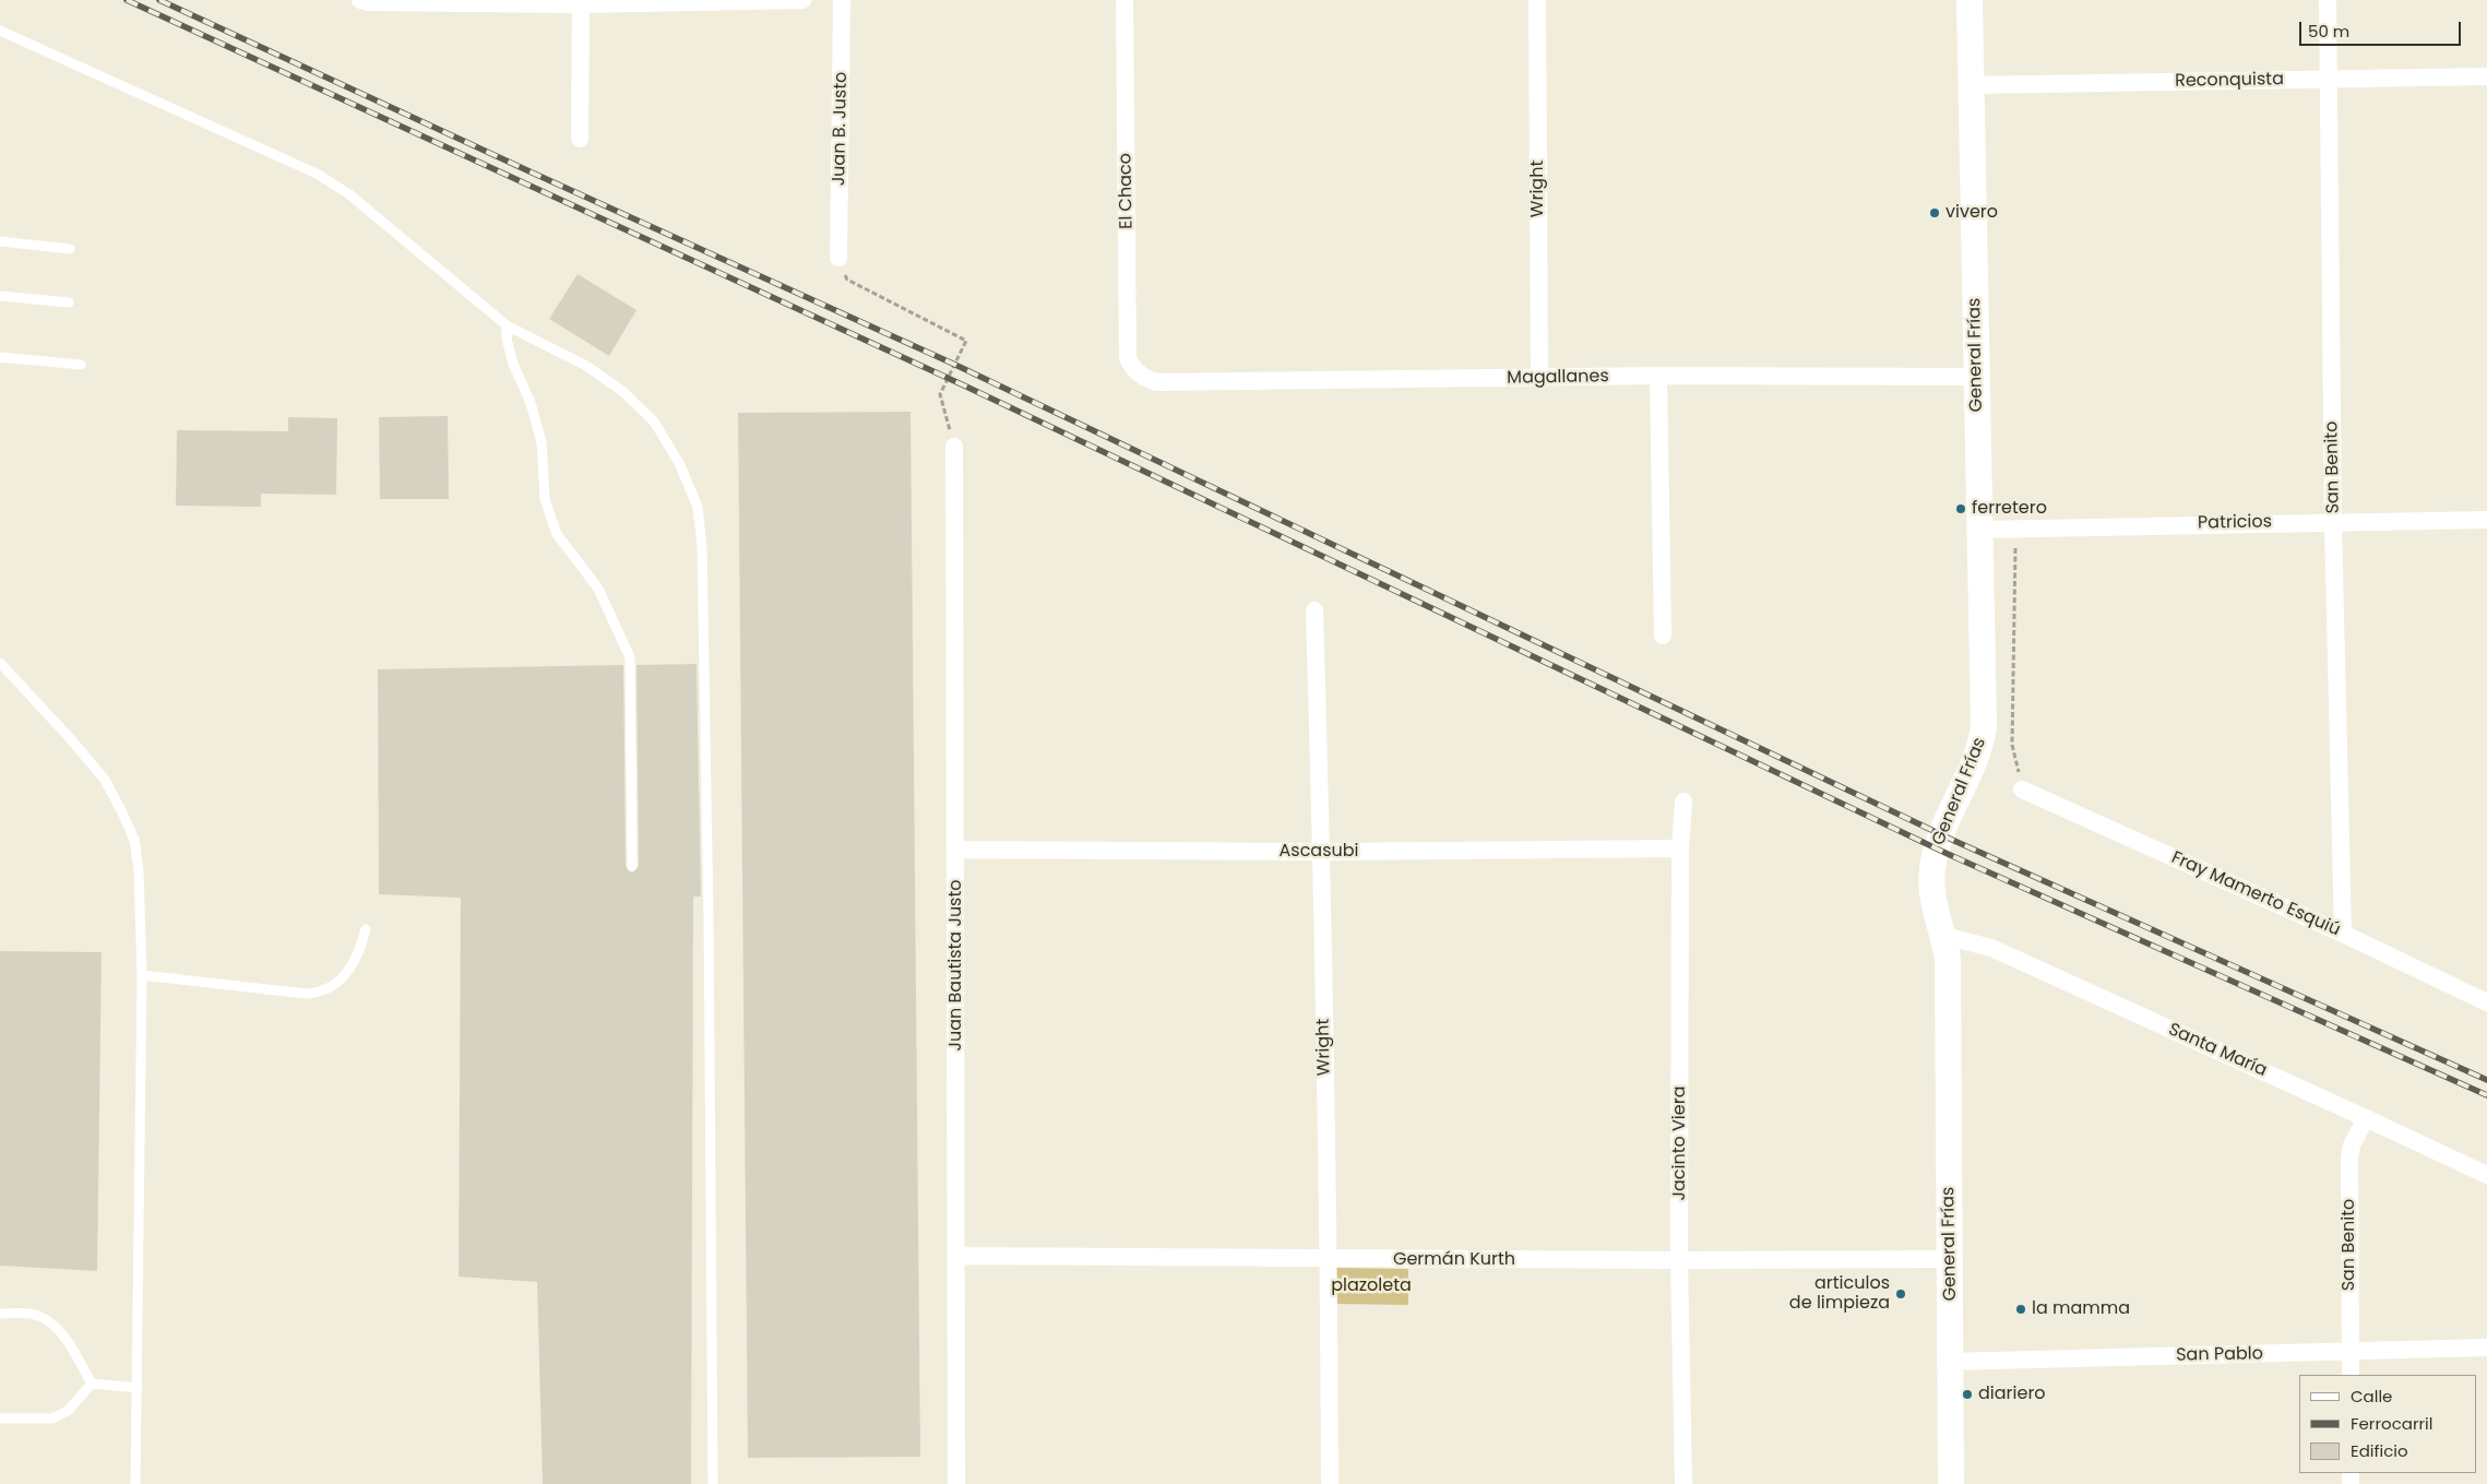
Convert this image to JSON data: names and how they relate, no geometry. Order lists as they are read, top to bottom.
{
  "streets": {
    "main road": ["General Frías"],
    "street": [
      "Reconquista",
      "Juan B. Justo",
      "Wright",
      "El Chaco",
      "Magallanes",
      "San Benito",
      "Patricios",
      "Ascasubi",
      "Fray Mamerto Esquiú",
      "Juan Bautista Justo",
      "Santa María",
      "Jacinto Viera",
      "Germán Kurth",
      "San Pablo"
    ]
  },
  "crossings": [
    ["Reconquista", "General Frías"],
    ["Reconquista", "San Benito"],
    ["Wright", "Magallanes"],
    ["Wright", "Ascasubi"],
    ["Wright", "Germán Kurth"],
    ["El Chaco", "Magallanes"],
    ["General Frías", "Magallanes"],
    ["General Frías", "Patricios"],
    ["General Frías", "Santa María"],
    ["General Frías", "Germán Kurth"],
    ["General Frías", "San Pablo"],
    ["San Benito", "Patricios"],
    ["San Benito", "Fray Mamerto Esquiú"],
    ["San Benito", "Santa María"],
    ["San Benito", "San Pablo"],
    ["Ascasubi", "Juan Bautista Justo"],
    ["Ascasubi", "Jacinto Viera"],
    ["Juan Bautista Justo", "Germán Kurth"],
    ["Jacinto Viera", "Germán Kurth"]
  ],
  "parks": ["plazoleta"],
  "places": [
    "vivero",
    "ferretero",
    "articulos de limpieza",
    "la mamma",
    "diariero"
  ],
  "legend": ["Calle", "Ferrocarril", "Edificio"],
  "scale_bar": "50 m"
}
